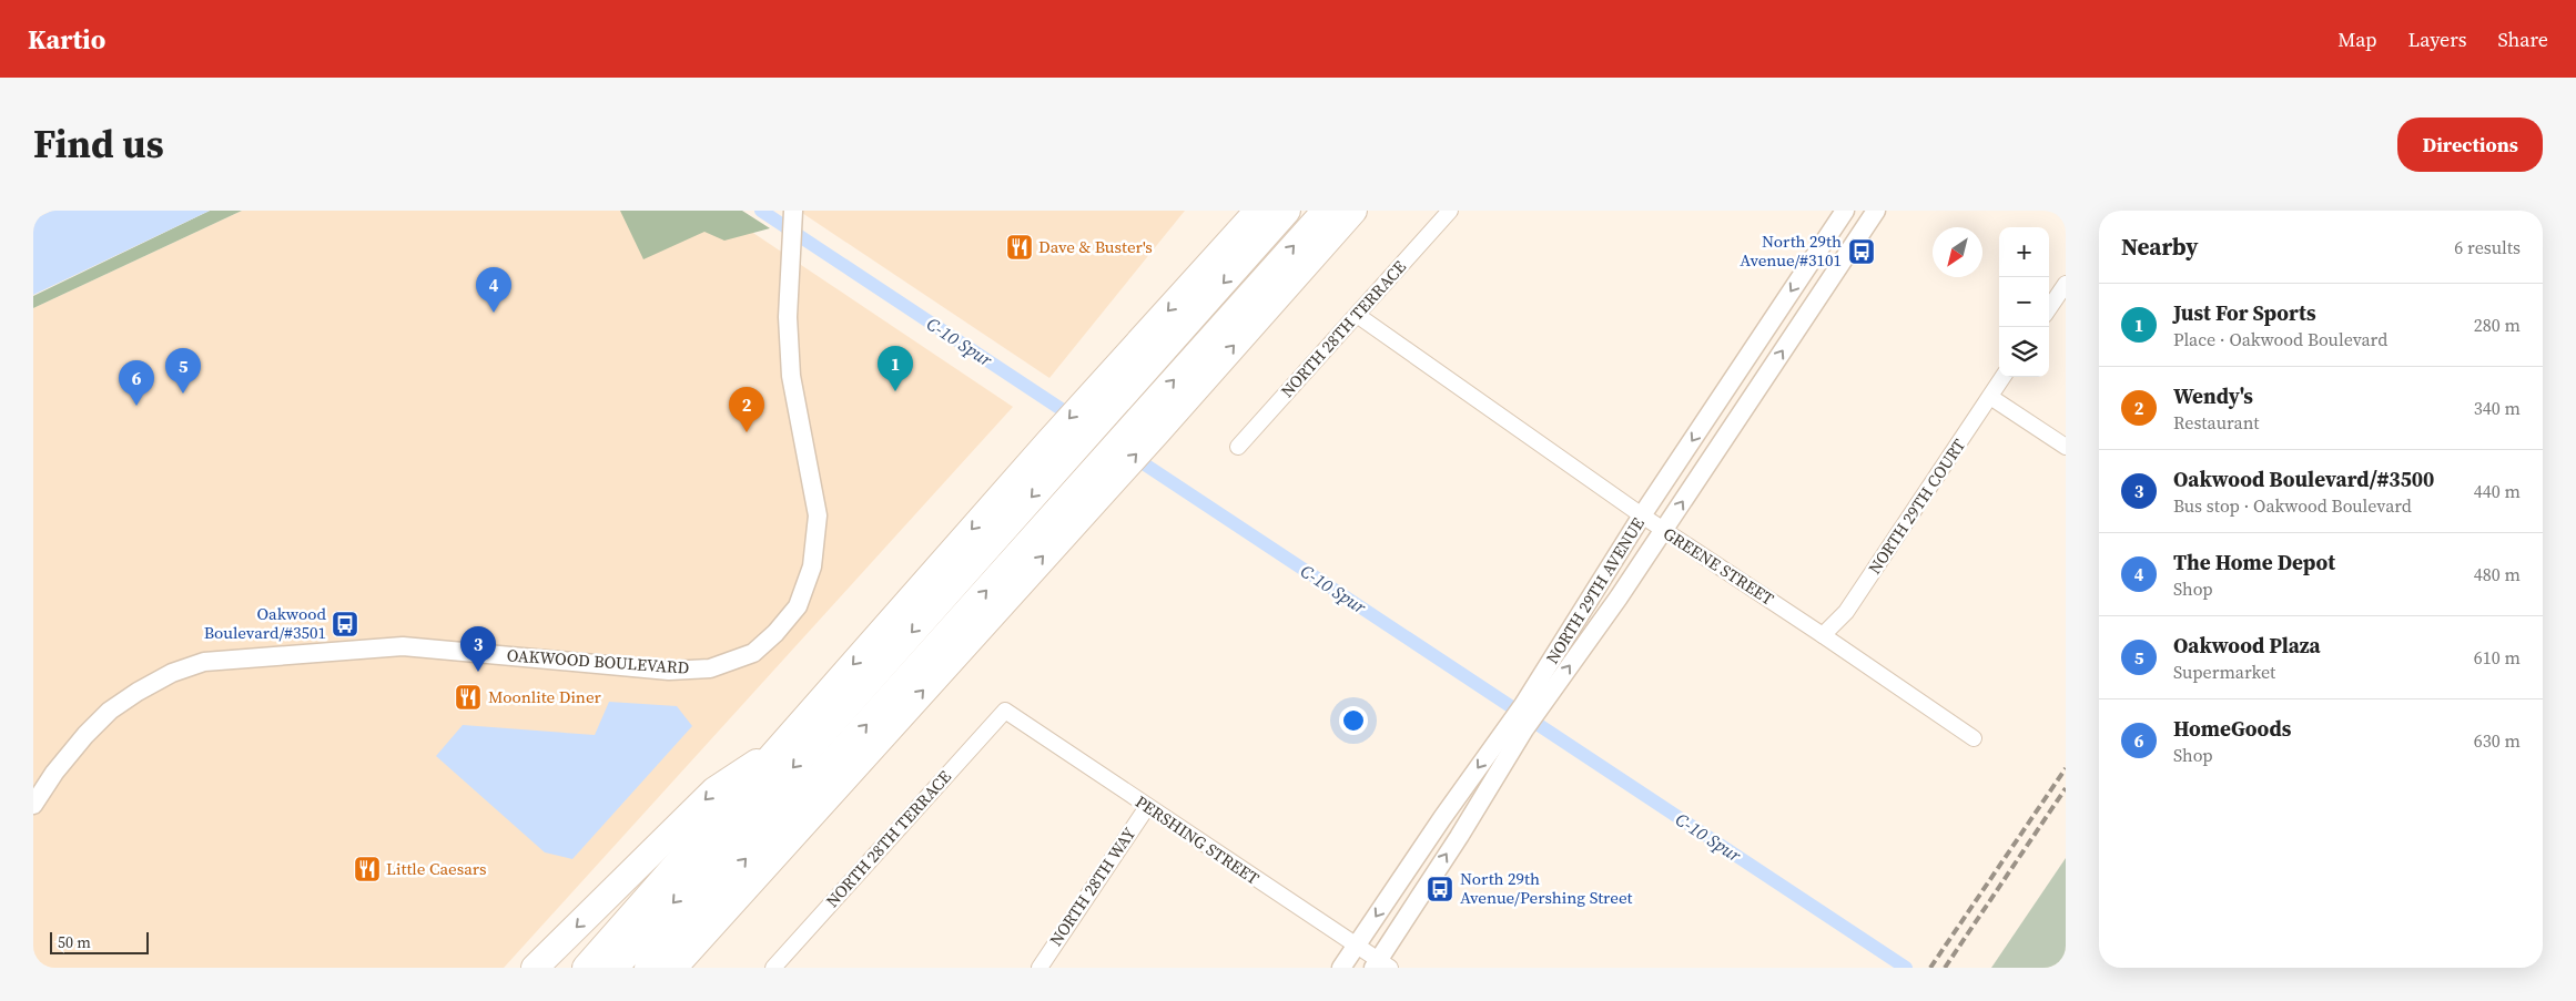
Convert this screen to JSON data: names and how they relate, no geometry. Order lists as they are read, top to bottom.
{
  "streets": {
    "street": [
      "NORTH 28TH TERRACE",
      "NORTH 29TH COURT",
      "GREENE STREET",
      "NORTH 29TH AVENUE",
      "OAKWOOD BOULEVARD",
      "PERSHING STREET",
      "NORTH 28TH WAY"
    ]
  },
  "crossings": [
    ["NORTH 28TH TERRACE", "GREENE STREET"],
    ["NORTH 28TH TERRACE", "PERSHING STREET"],
    ["NORTH 29TH COURT", "GREENE STREET"],
    ["GREENE STREET", "NORTH 29TH AVENUE"],
    ["NORTH 29TH AVENUE", "PERSHING STREET"],
    ["PERSHING STREET", "NORTH 28TH WAY"]
  ],
  "water": ["C-10 Spur"],
  "places": {
    "restaurant": ["Dave & Buster's", "Moonlite Diner", "Little Caesars"],
    "bus stop": ["North 29th Avenue/#3101", "Oakwood Boulevard/#3501", "North 29th Avenue/Pershing Street"]
  },
  "scale_bar": "50 m",
  "north": "bottom left",
  "page": {
    "header": "Kartio",
    "nav": ["Map", "Layers", "Share"],
    "title": "Find us",
    "buttons": "Directions",
    "heading": ["Nearby", "6 results"],
    "map_buttons": ["+", "−"],
    "pins": [
      "4",
      "1",
      "5",
      "6",
      "2",
      "3"
    ],
    "list": [
      {
        "mark": "1",
        "name": "Just For Sports",
        "note": "Place · Oakwood Boulevard",
        "value": "280 m"
      },
      {
        "mark": "2",
        "name": "Wendy's",
        "note": "Restaurant",
        "value": "340 m"
      },
      {
        "mark": "3",
        "name": "Oakwood Boulevard/#3500",
        "note": "Bus stop · Oakwood Boulevard",
        "value": "440 m"
      },
      {
        "mark": "4",
        "name": "The Home Depot",
        "note": "Shop",
        "value": "480 m"
      },
      {
        "mark": "5",
        "name": "Oakwood Plaza",
        "note": "Supermarket",
        "value": "610 m"
      },
      {
        "mark": "6",
        "name": "HomeGoods",
        "note": "Shop",
        "value": "630 m"
      }
    ],
    "scale": "50 m"
  }
}
